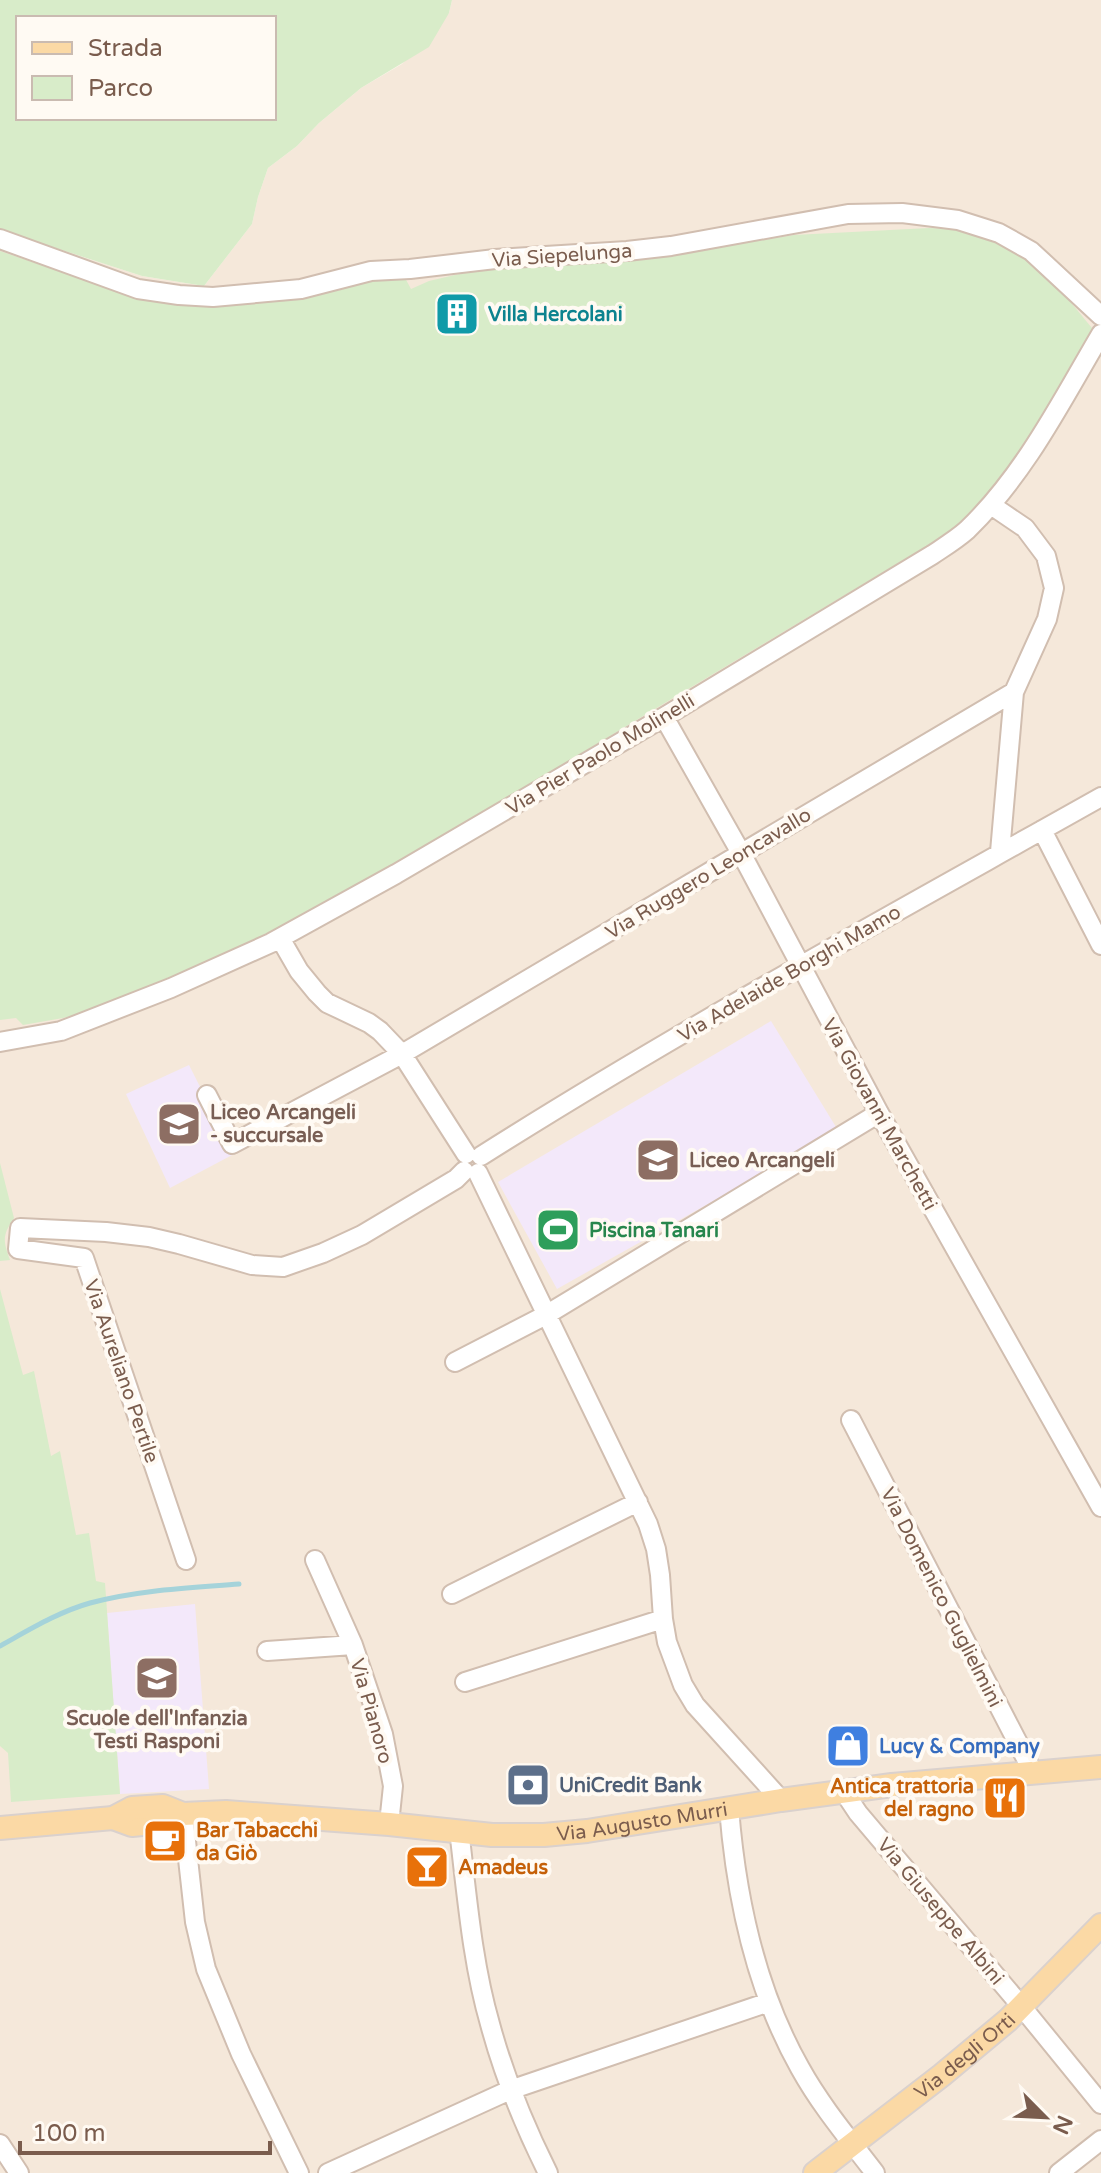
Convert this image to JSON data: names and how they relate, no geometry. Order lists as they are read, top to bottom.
{
  "streets": {
    "main road": ["Via Augusto Murri", "Via degli Orti"],
    "street": [
      "Via Siepelunga",
      "Via Pier Paolo Molinelli",
      "Via Ruggero Leoncavallo",
      "Via Adelaide Borghi Mamo",
      "Via Giovanni Marchetti",
      "Via Aureliano Pertile",
      "Via Domenico Guglielmini",
      "Via Pianoro",
      "Via Giuseppe Albini"
    ]
  },
  "crossings": [
    ["Via Pier Paolo Molinelli", "Via Giovanni Marchetti"],
    ["Via Ruggero Leoncavallo", "Via Giovanni Marchetti"],
    ["Via Adelaide Borghi Mamo", "Via Giovanni Marchetti"],
    ["Via Adelaide Borghi Mamo", "Via Aureliano Pertile"],
    ["Via Domenico Guglielmini", "Via Augusto Murri"],
    ["Via Pianoro", "Via Augusto Murri"],
    ["Via Augusto Murri", "Via Giuseppe Albini"],
    ["Via Giuseppe Albini", "Via degli Orti"]
  ],
  "places": {
    "building": ["Villa Hercolani"],
    "school or university": ["Liceo Arcangeli - succursale", "Liceo Arcangeli", "Scuole dell'Infanzia Testi Rasponi"],
    "sports": ["Piscina Tanari"],
    "shop": ["Lucy & Company"],
    "bank": ["UniCredit Bank"],
    "restaurant": ["Antica trattoria del ragno"],
    "cafe": ["Bar Tabacchi da Giò"],
    "bar": ["Amadeus"]
  },
  "legend": ["Strada", "Parco"],
  "scale_bar": "100 m",
  "north": "bottom right"
}
